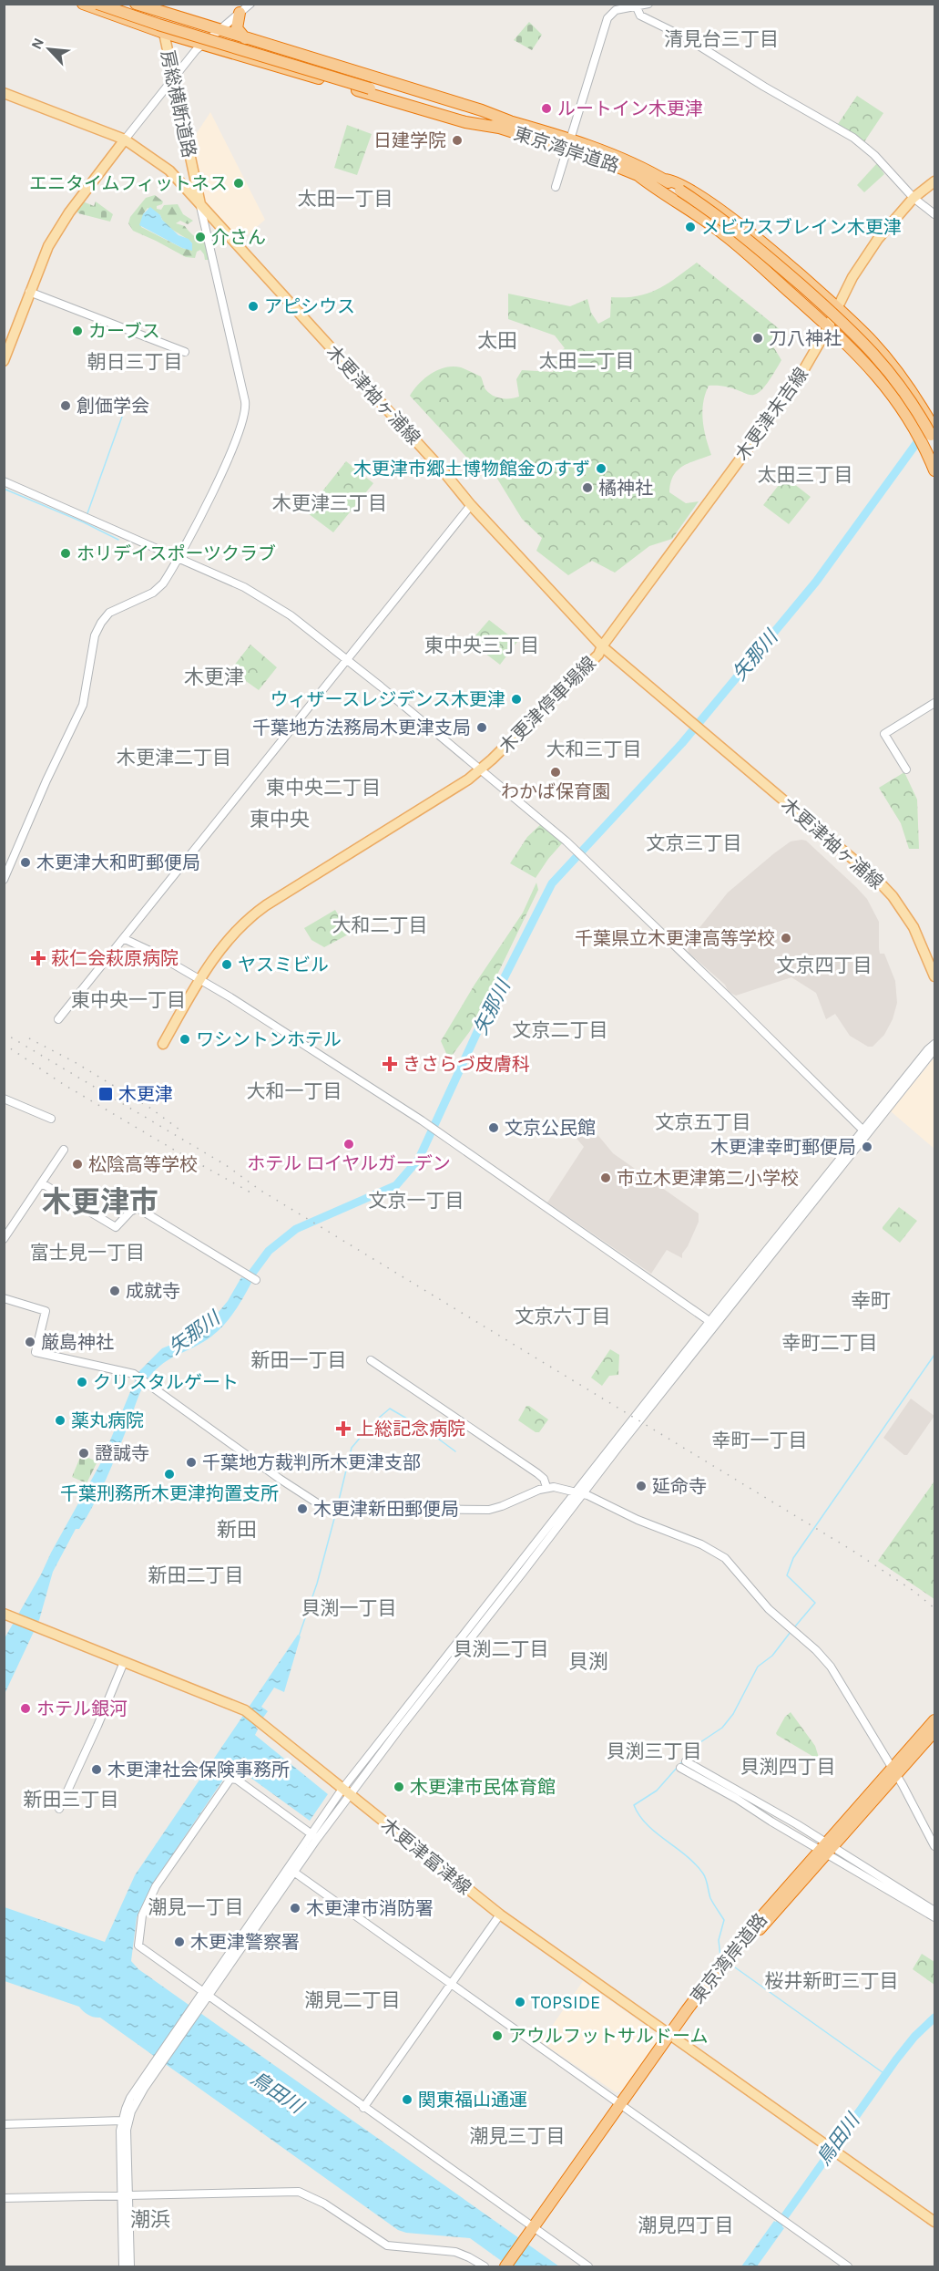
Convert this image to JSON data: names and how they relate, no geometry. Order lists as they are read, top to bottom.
{
  "streets": {
    "highway": ["房総横断道路", "東京湾岸道路"],
    "main road": [
      "木更津袖ヶ浦線",
      "木更津末吉線",
      "木更津停車場線",
      "木更津富津線"
    ]
  },
  "crossings": [
    ["房総横断道路", "木更津袖ヶ浦線"],
    ["東京湾岸道路", "木更津富津線"],
    ["木更津袖ヶ浦線", "木更津末吉線"],
    ["木更津袖ヶ浦線", "木更津停車場線"],
    ["木更津末吉線", "木更津停車場線"]
  ],
  "districts": [
    "清見台三丁目",
    "太田一丁目",
    "太田",
    "太田二丁目",
    "朝日三丁目",
    "太田三丁目",
    "木更津三丁目",
    "東中央三丁目",
    "木更津",
    "大和三丁目",
    "木更津二丁目",
    "東中央二丁目",
    "東中央",
    "文京三丁目",
    "大和二丁目",
    "文京四丁目",
    "東中央一丁目",
    "文京二丁目",
    "大和一丁目",
    "文京五丁目",
    "文京一丁目",
    "木更津市",
    "富士見一丁目",
    "幸町",
    "文京六丁目",
    "幸町二丁目",
    "新田一丁目",
    "幸町一丁目",
    "新田",
    "新田二丁目",
    "貝渕一丁目",
    "貝渕二丁目",
    "貝渕",
    "貝渕三丁目",
    "貝渕四丁目",
    "新田三丁目",
    "潮見一丁目",
    "桜井新町三丁目",
    "潮見二丁目",
    "潮見三丁目",
    "潮浜",
    "潮見四丁目"
  ],
  "water": ["矢那川", "鳥田川"],
  "places": {
    "other": [
      "ルートイン木更津",
      "日建学院",
      "エニタイムフィットネス",
      "メビウスブレイン木更津",
      "介さん",
      "アピシウス",
      "カーブス",
      "刀八神社",
      "創価学会",
      "木更津市郷土博物館金のすず",
      "橘神社",
      "ホリデイスポーツクラブ",
      "ウィザースレジデンス木更津",
      "千葉地方法務局木更津支局",
      "わかば保育園",
      "木更津大和町郵便局",
      "千葉県立木更津高等学校",
      "ヤスミビル",
      "ワシントンホテル",
      "文京公民館",
      "ホテル ロイヤルガーデン",
      "木更津幸町郵便局",
      "松陰高等学校",
      "市立木更津第二小学校",
      "成就寺",
      "厳島神社",
      "クリスタルゲート",
      "薬丸病院",
      "證誠寺",
      "千葉地方裁判所木更津支部",
      "千葉刑務所木更津拘置支所",
      "延命寺",
      "木更津新田郵便局",
      "ホテル銀河",
      "木更津社会保険事務所",
      "木更津市民体育館",
      "木更津市消防署",
      "木更津警察署",
      "TOPSIDE",
      "アウルフットサルドーム",
      "関東福山通運"
    ],
    "health": ["萩仁会萩原病院", "きさらづ皮膚科", "上総記念病院"],
    "transit": ["木更津"]
  },
  "north": "top left"
}
